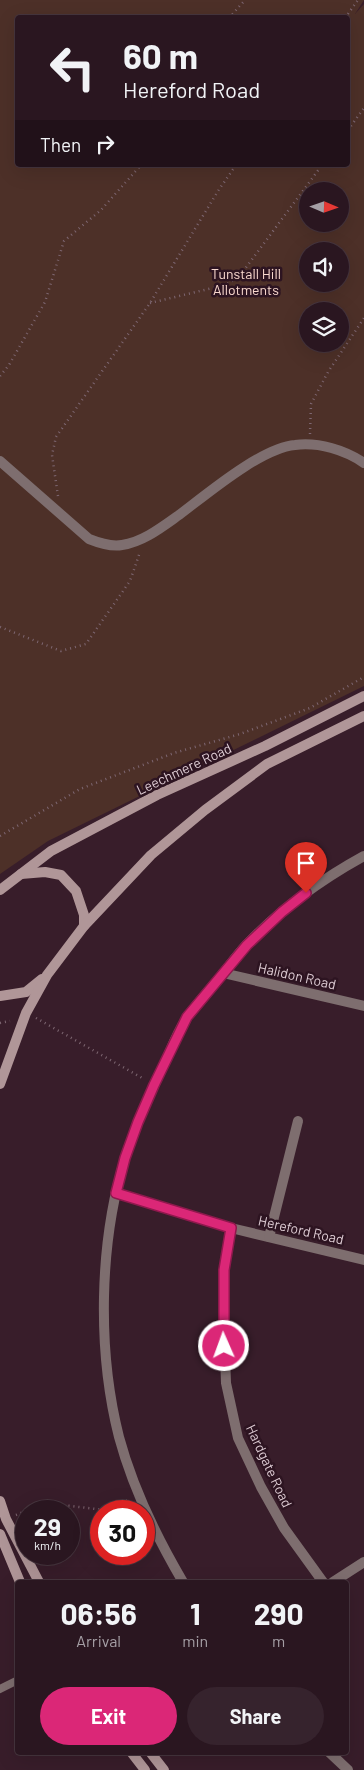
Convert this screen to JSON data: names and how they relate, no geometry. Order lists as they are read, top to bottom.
{
  "streets": {
    "main road": ["Leechmere Road"],
    "street": ["Halidon Road", "Hereford Road", "Hardgate Road"]
  },
  "crossings": [
    ["Hereford Road", "Hardgate Road"]
  ],
  "parks": ["Tunstall Hill Allotments"],
  "north": "right",
  "page": {
    "turn": ["60 m", "Hereford Road"],
    "then": "Then",
    "speed": "29 km/h",
    "limit": "30",
    "eta": [
      "06:56",
      "Arrival",
      "1",
      "min",
      "290",
      "m"
    ],
    "buttons": ["Exit", "Share"]
  }
}
